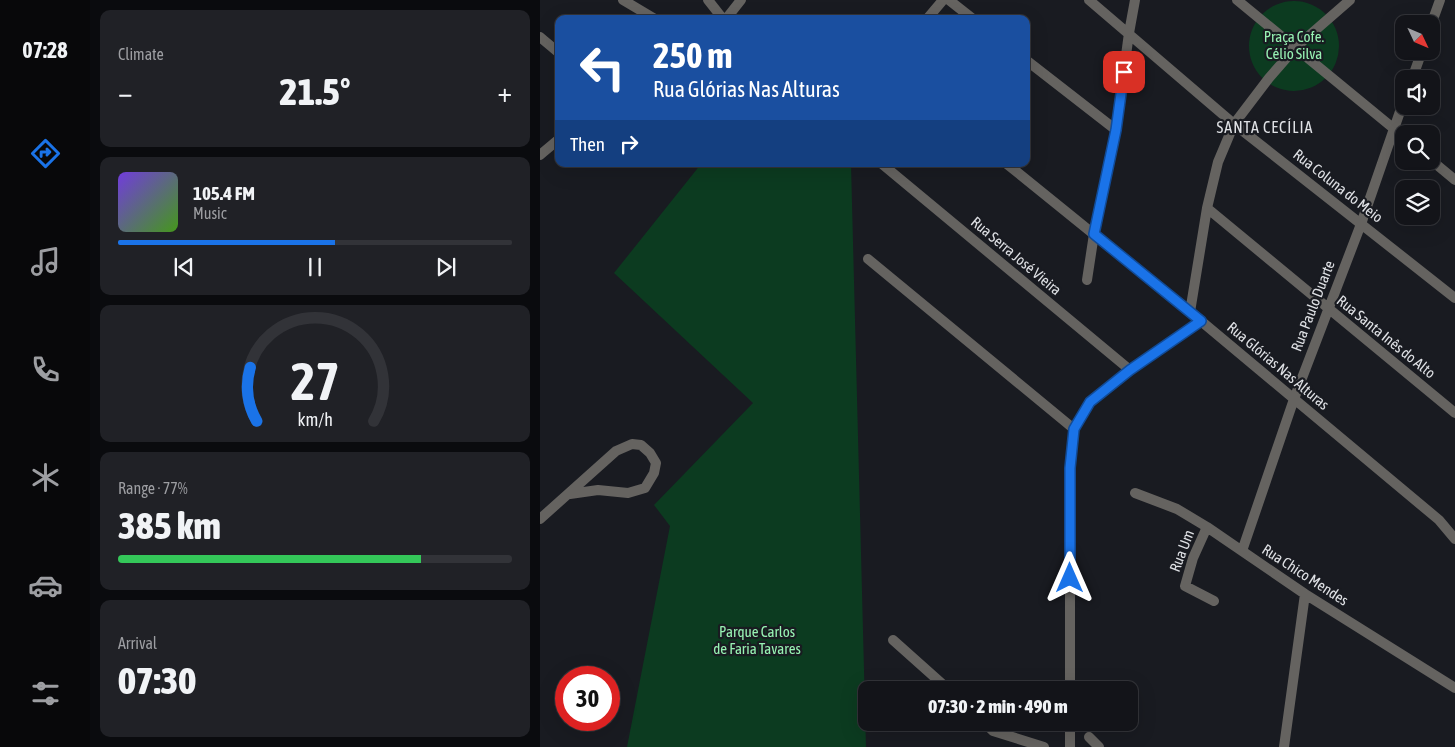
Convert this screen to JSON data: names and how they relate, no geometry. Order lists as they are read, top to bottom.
{
  "streets": {
    "street": [
      "Rua Coluna do Meio",
      "Rua Serra José Vieira",
      "Rua Paulo Duarte",
      "Rua Santa Inês do Alto",
      "Rua Glórias Nas Alturas",
      "Rua Um",
      "Rua Chico Mendes"
    ]
  },
  "crossings": [
    ["Rua Coluna do Meio", "Rua Paulo Duarte"],
    ["Rua Paulo Duarte", "Rua Santa Inês do Alto"],
    ["Rua Paulo Duarte", "Rua Glórias Nas Alturas"],
    ["Rua Paulo Duarte", "Rua Chico Mendes"],
    ["Rua Um", "Rua Chico Mendes"]
  ],
  "districts": ["SANTA CECÍLIA"],
  "parks": ["Praça Cofe. Célio Silva", "Parque Carlos de Faria Tavares"],
  "north": "bottom right",
  "page": {
    "tabs": "07:28",
    "tile": [
      "Climate",
      ["Range · 77%", "385 km"],
      ["Arrival", "07:30"]
    ],
    "turn": ["250 m", "Rua Glórias Nas Alturas"],
    "heat": ["−", "21.5°", "+"],
    "then": "Then",
    "song": ["105.4 FM", "Music"],
    "limit": "30",
    "trip": "07:30 · 2 min · 490 m",
    "gauge": ["27", "km/h"]
  }
}
